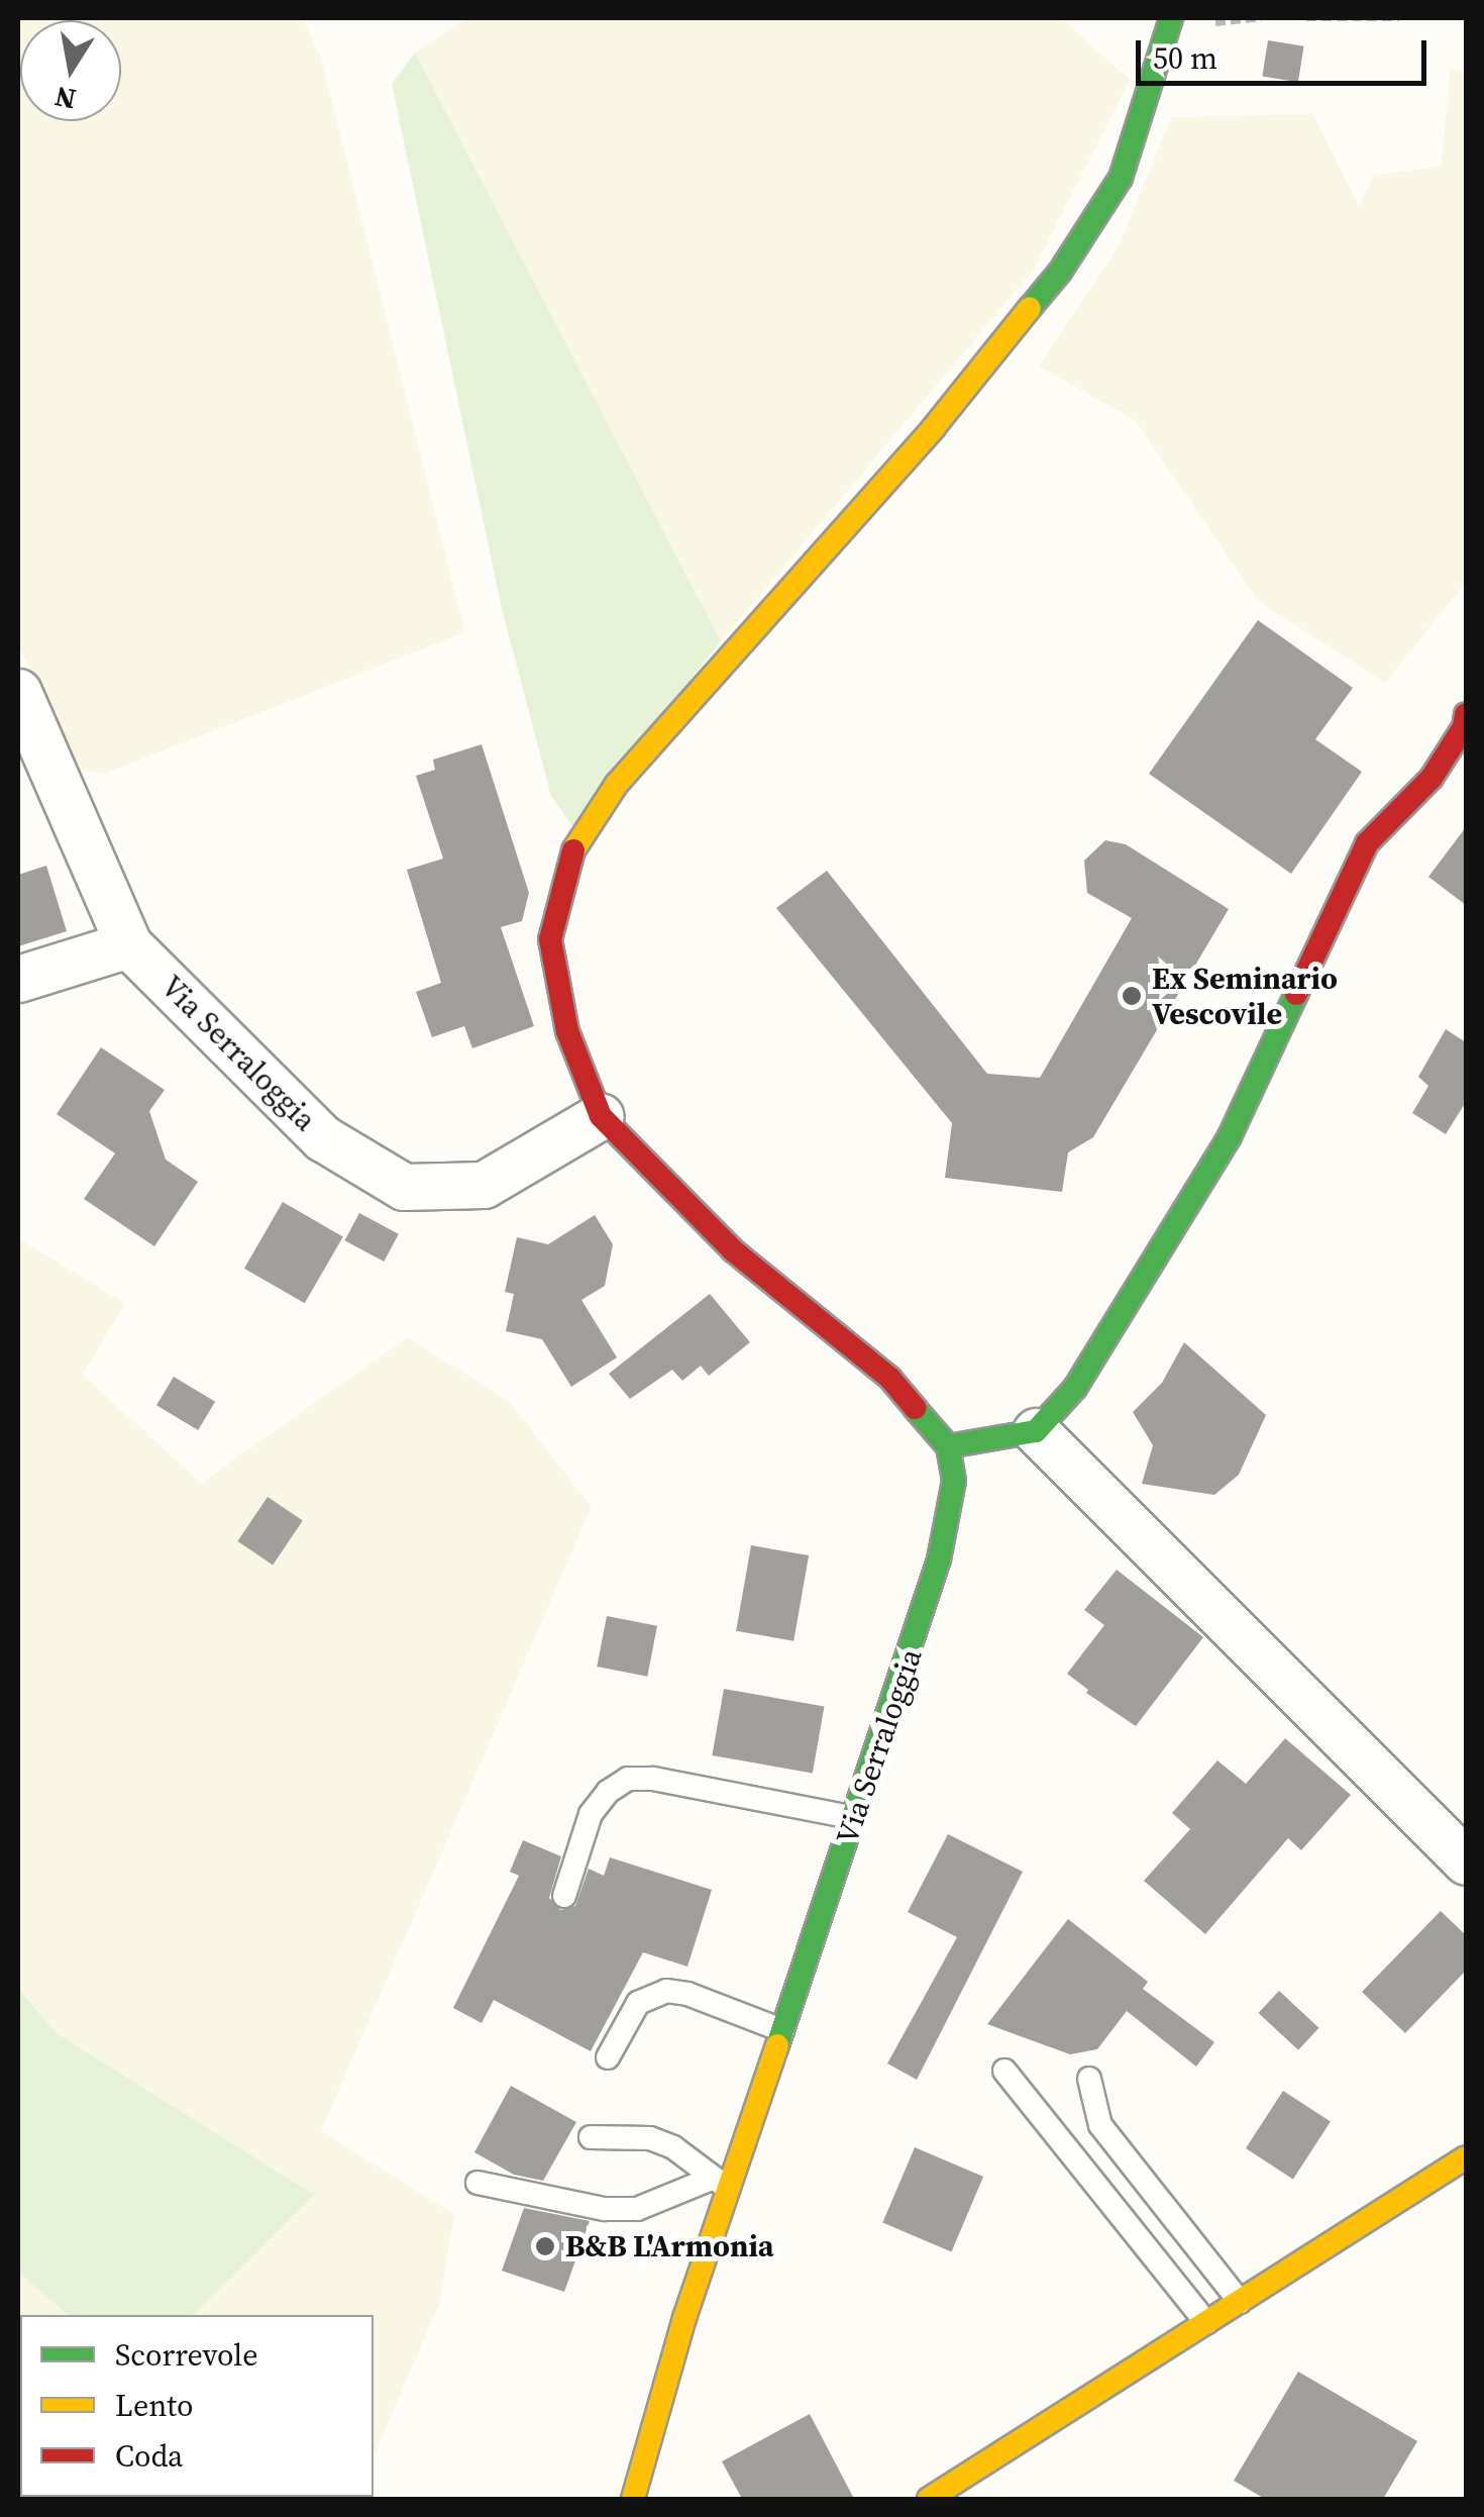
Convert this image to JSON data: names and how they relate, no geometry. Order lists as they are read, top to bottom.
{
  "streets": {
    "main road": ["Via Serraloggia"]
  },
  "places": ["Ex Seminario Vescovile", "B&B L'Armonia"],
  "legend": ["Scorrevole", "Lento", "Coda"],
  "scale_bar": "50 m",
  "north": "bottom"
}
